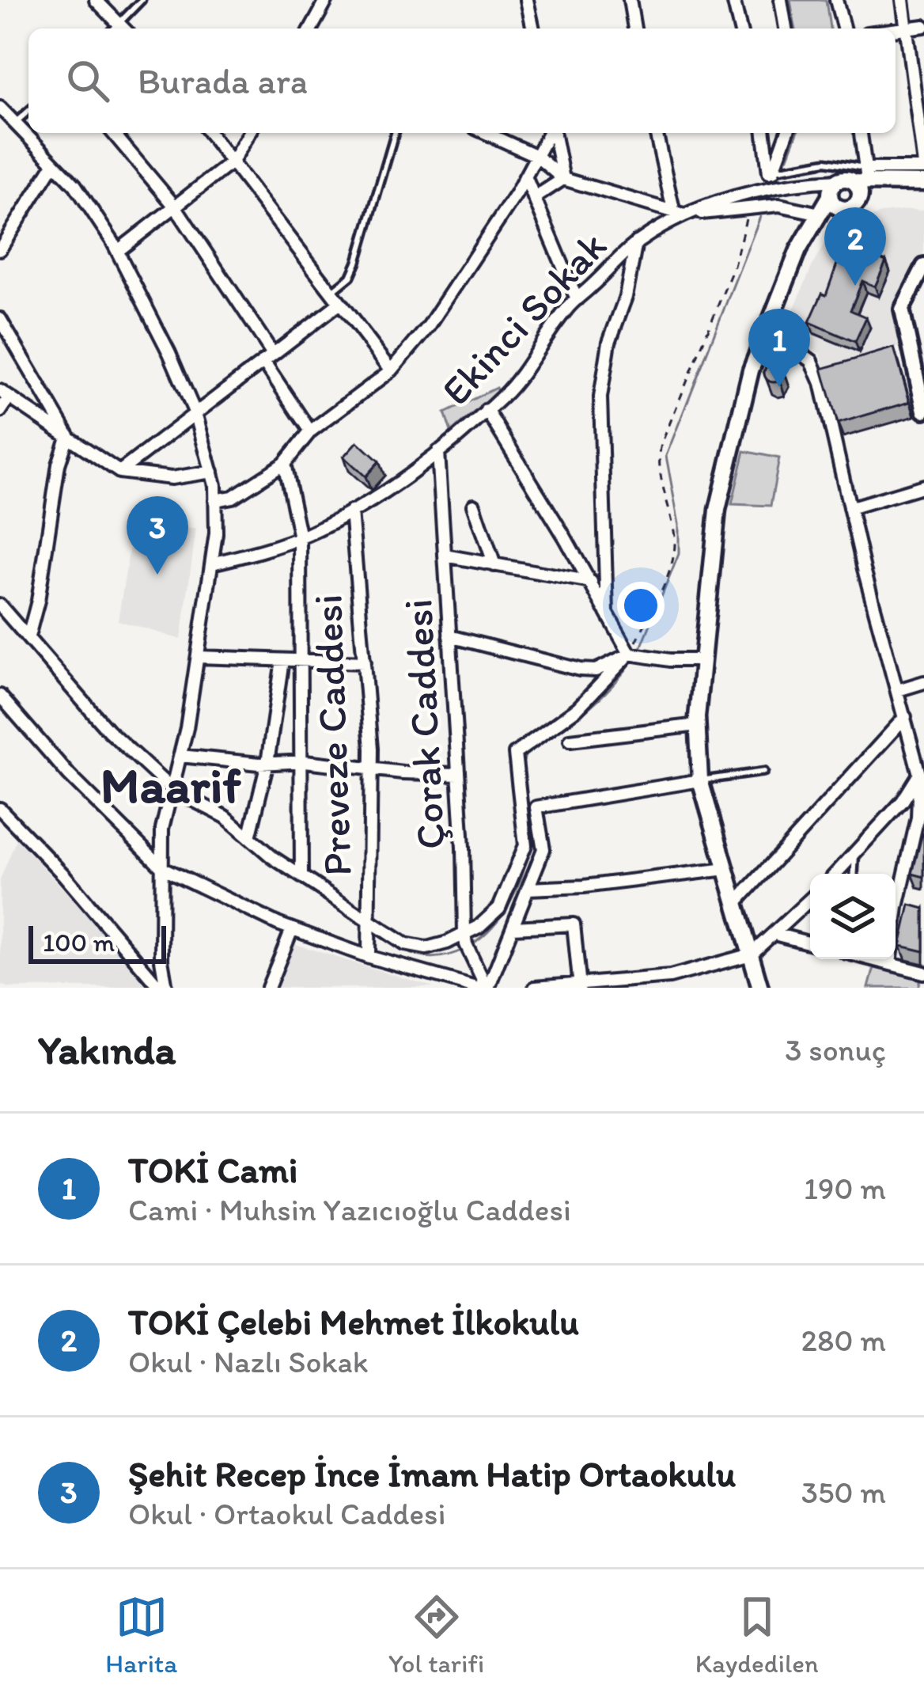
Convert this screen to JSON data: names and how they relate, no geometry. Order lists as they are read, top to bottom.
{
  "streets": {
    "street": ["Ekinci Sokak", "Çorak Caddesi", "Preveze Caddesi"]
  },
  "crossings": [
    ["Ekinci Sokak", "Çorak Caddesi"],
    ["Ekinci Sokak", "Preveze Caddesi"]
  ],
  "districts": ["Maarif"],
  "scale_bar": "100 m",
  "page": {
    "search": "Burada ara",
    "pins": ["2", "1", "3"],
    "scale": "100 m",
    "heading": ["Yakında", "3 sonuç"],
    "list": [
      {
        "mark": "1",
        "name": "TOKİ Cami",
        "note": "Cami · Muhsin Yazıcıoğlu Caddesi",
        "value": "190 m"
      },
      {
        "mark": "2",
        "name": "TOKİ Çelebi Mehmet İlkokulu",
        "note": "Okul · Nazlı Sokak",
        "value": "280 m"
      },
      {
        "mark": "3",
        "name": "Şehit Recep İnce İmam Hatip Ortaokulu",
        "note": "Okul · Ortaokul Caddesi",
        "value": "350 m"
      }
    ],
    "nav": ["Harita", "Yol tarifi", "Kaydedilen"]
  }
}
